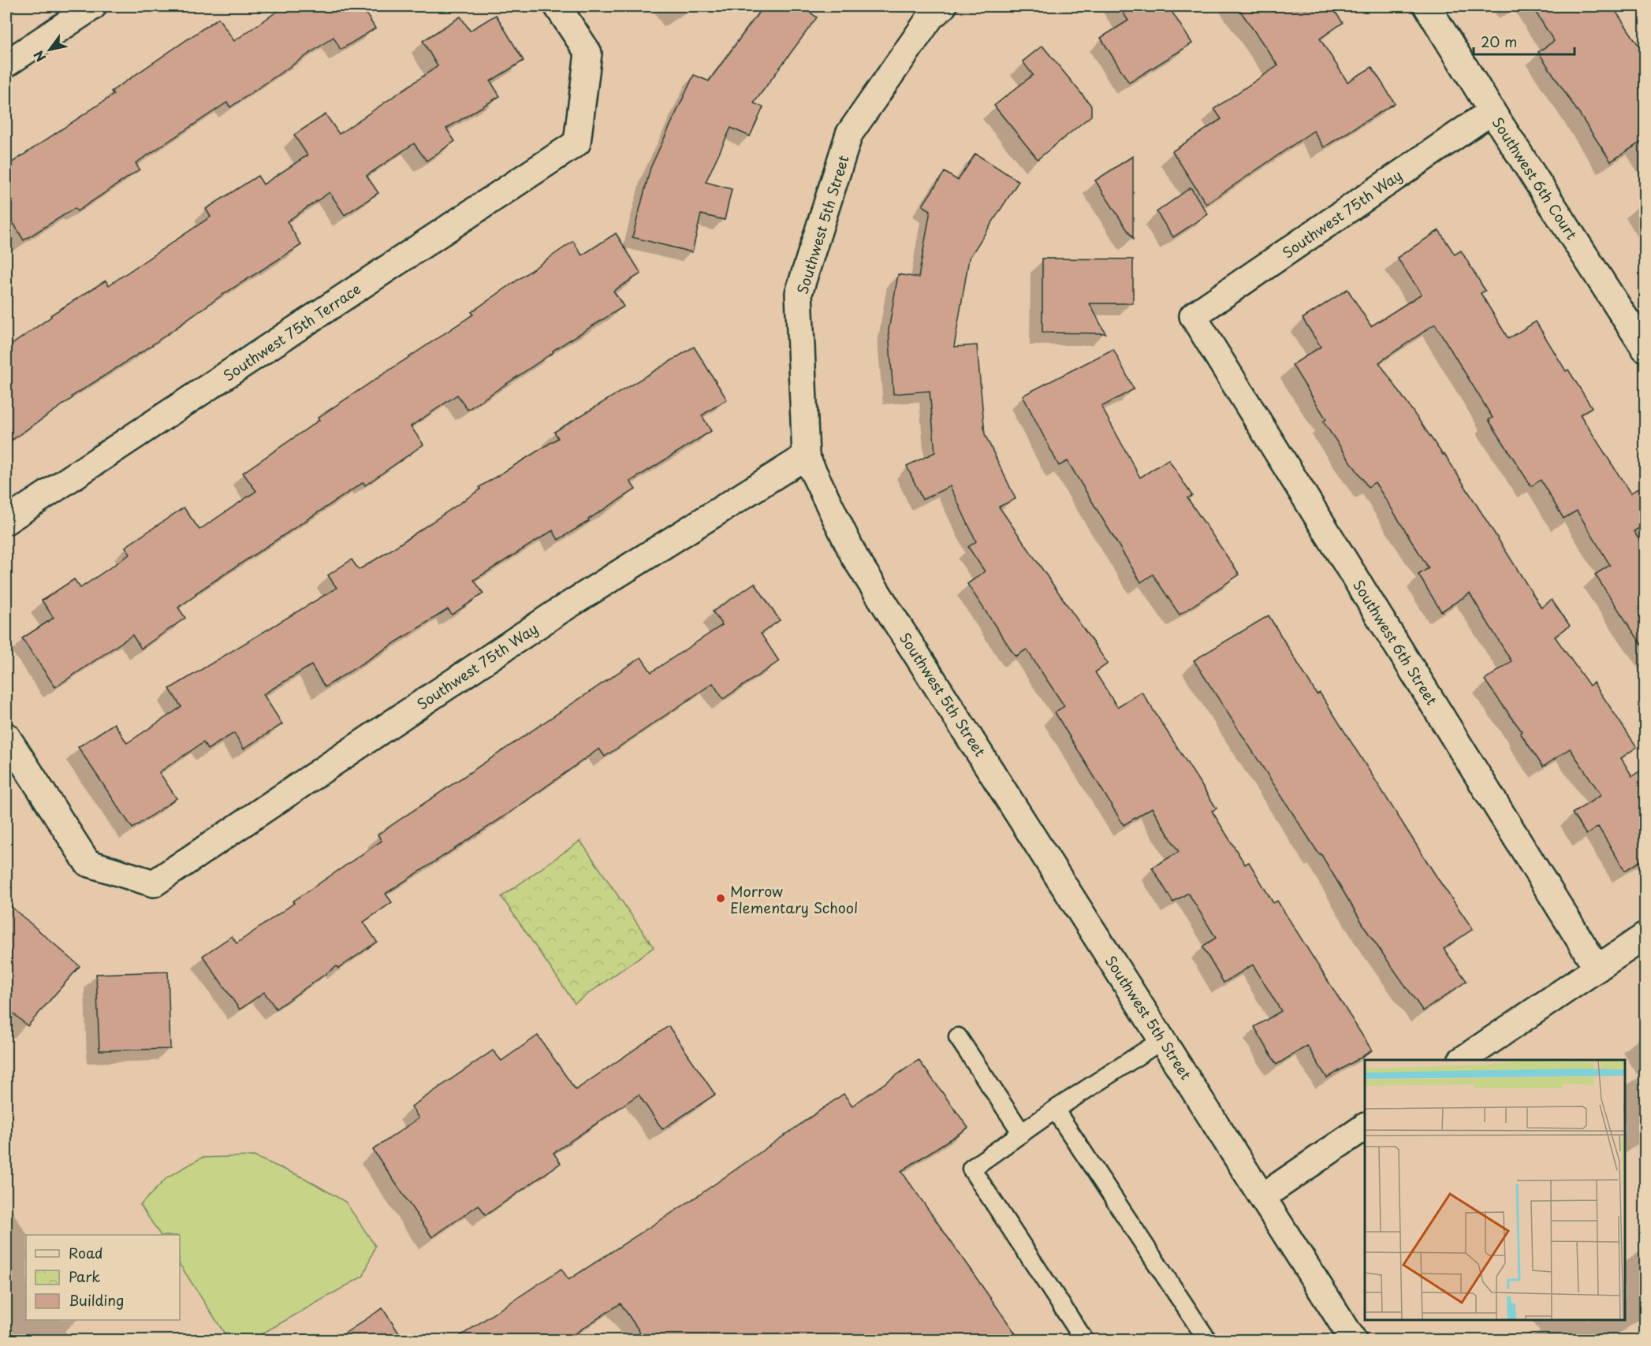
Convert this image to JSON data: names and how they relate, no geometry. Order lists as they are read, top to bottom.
{
  "streets": {
    "street": [
      "Southwest 6th Court",
      "Southwest 75th Way",
      "Southwest 5th Street",
      "Southwest 75th Terrace",
      "Southwest 6th Street"
    ]
  },
  "crossings": [
    ["Southwest 6th Court", "Southwest 75th Way"],
    ["Southwest 75th Way", "Southwest 5th Street"],
    ["Southwest 75th Way", "Southwest 6th Street"]
  ],
  "places": ["Morrow Elementary School"],
  "legend": ["Road", "Park", "Building"],
  "scale_bar": "20 m",
  "north": "bottom left"
}
